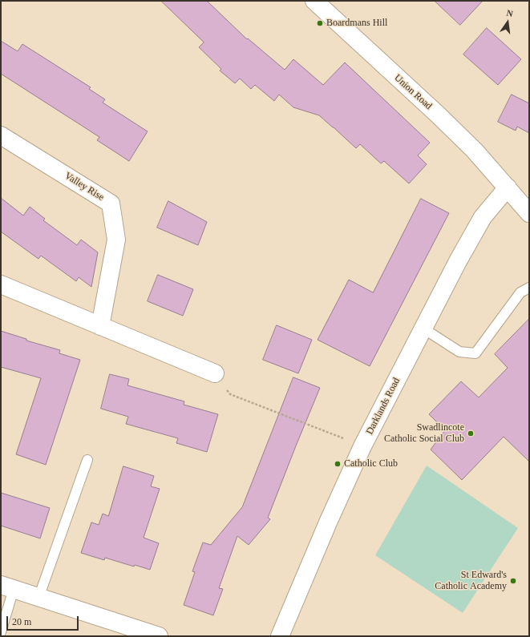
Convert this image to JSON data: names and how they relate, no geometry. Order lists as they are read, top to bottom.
{
  "streets": {
    "street": ["Union Road", "Valley Rise", "Darklands Road"]
  },
  "crossings": [
    ["Union Road", "Darklands Road"]
  ],
  "places": [
    "Boardmans Hill",
    "Swadlincote Catholic Social Club",
    "Catholic Club",
    "St Edward's Catholic Academy"
  ],
  "scale_bar": "20 m",
  "north": "top"
}
